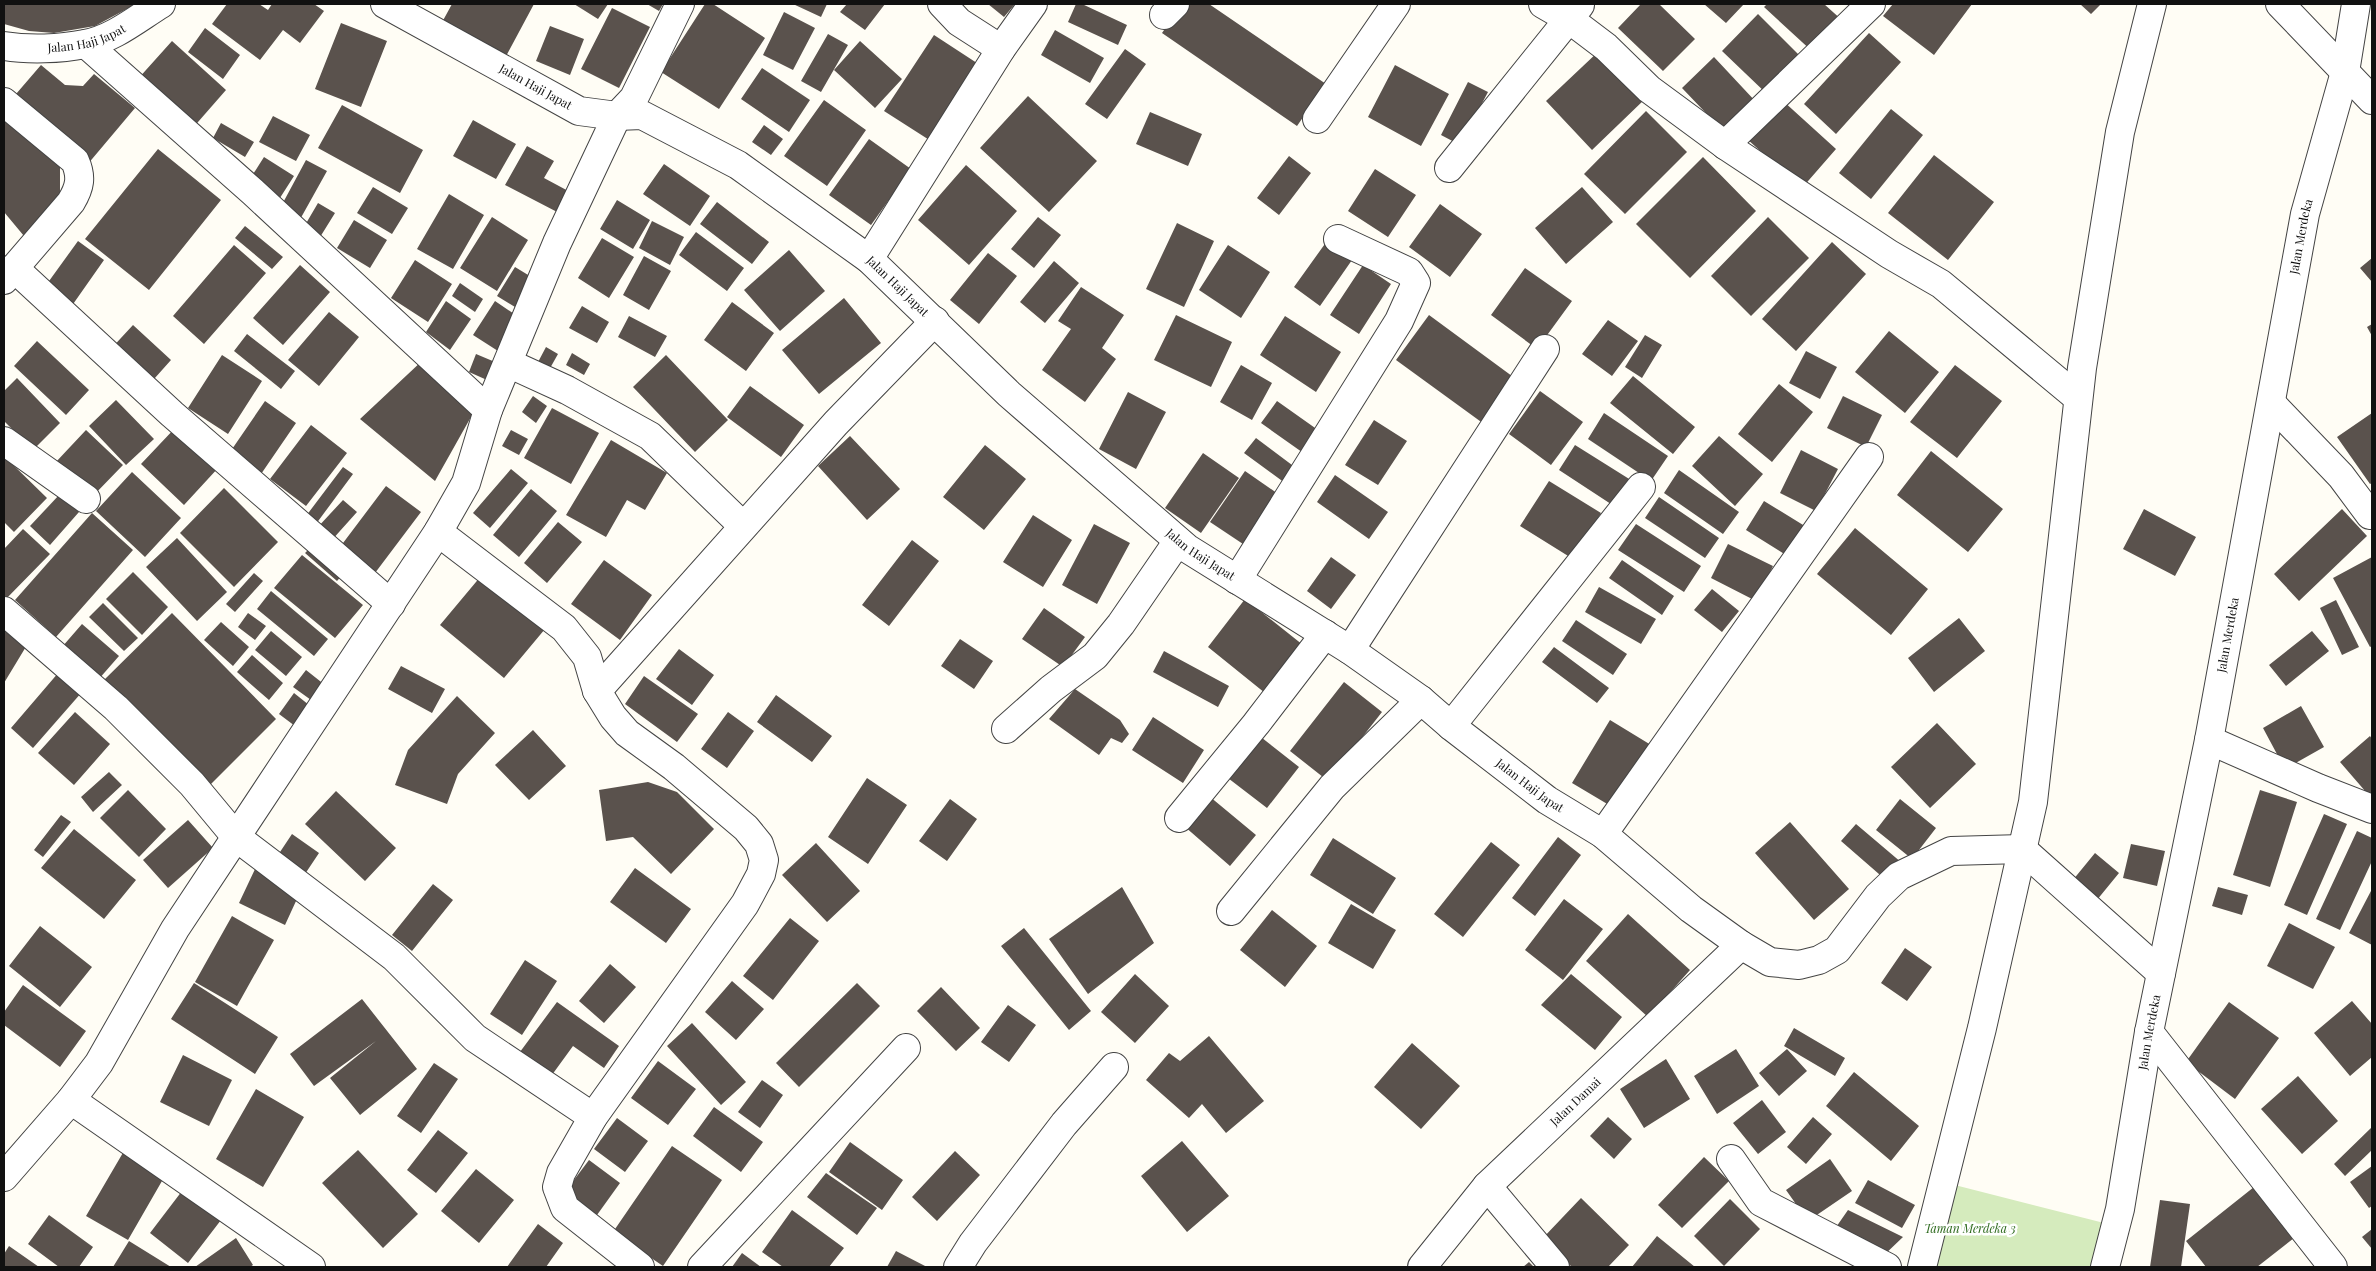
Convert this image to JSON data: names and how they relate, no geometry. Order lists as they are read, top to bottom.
{
  "streets": {
    "street": ["Jalan Haji Japat", "Jalan Merdeka", "Jalan Damai"]
  },
  "crossings": [
    ["Jalan Haji Japat", "Jalan Damai"]
  ],
  "parks": ["Taman Merdeka 3"]
}
